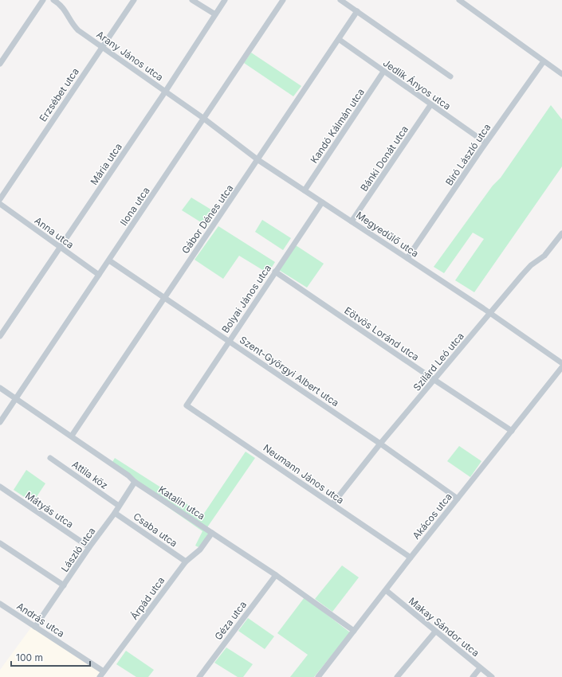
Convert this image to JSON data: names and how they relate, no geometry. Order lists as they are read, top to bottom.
{
  "streets": {
    "street": [
      "Arany János utca",
      "Jedlik Ányos utca",
      "Erzsébet utca",
      "Kandó Kálmán utca",
      "Bíró László utca",
      "Bánki Donát utca",
      "Mária utca",
      "Ilona utca",
      "Gábor Dénes utca",
      "Anna utca",
      "Megyedűlő utca",
      "Bolyai János utca",
      "Eötvös Loránd utca",
      "Szilárd Leó utca",
      "Szent-Györgyi Albert utca",
      "Neumann János utca",
      "Attila köz",
      "Katalin utca",
      "Mátyás utca",
      "Akácos utca",
      "Csaba utca",
      "László utca",
      "Árpád utca",
      "András utca",
      "Géza utca",
      "Makay Sándor utca"
    ]
  },
  "crossings": [
    ["Arany János utca", "Erzsébet utca"],
    ["Arany János utca", "Mária utca"],
    ["Arany János utca", "Ilona utca"],
    ["Arany János utca", "Megyedűlő utca"],
    ["Jedlik Ányos utca", "Kandó Kálmán utca"],
    ["Jedlik Ányos utca", "Bíró László utca"],
    ["Jedlik Ányos utca", "Bánki Donát utca"],
    ["Jedlik Ányos utca", "Gábor Dénes utca"],
    ["Kandó Kálmán utca", "Megyedűlő utca"],
    ["Bíró László utca", "Megyedűlő utca"],
    ["Bánki Donát utca", "Megyedűlő utca"],
    ["Mária utca", "Anna utca"],
    ["Ilona utca", "Anna utca"],
    ["Ilona utca", "Megyedűlő utca"],
    ["Ilona utca", "Szent-Györgyi Albert utca"],
    ["Ilona utca", "Katalin utca"],
    ["Gábor Dénes utca", "Megyedűlő utca"],
    ["Gábor Dénes utca", "Szent-Györgyi Albert utca"],
    ["Gábor Dénes utca", "Katalin utca"],
    ["Megyedűlő utca", "Bolyai János utca"],
    ["Megyedűlő utca", "Szilárd Leó utca"],
    ["Bolyai János utca", "Eötvös Loránd utca"],
    ["Bolyai János utca", "Szent-Györgyi Albert utca"],
    ["Bolyai János utca", "Neumann János utca"],
    ["Eötvös Loránd utca", "Szilárd Leó utca"],
    ["Eötvös Loránd utca", "Akácos utca"],
    ["Szilárd Leó utca", "Szent-Györgyi Albert utca"],
    ["Szilárd Leó utca", "Neumann János utca"],
    ["Szent-Györgyi Albert utca", "Akácos utca"],
    ["Neumann János utca", "Akácos utca"],
    ["Attila köz", "László utca"],
    ["Katalin utca", "Akácos utca"],
    ["Katalin utca", "László utca"],
    ["Katalin utca", "Árpád utca"],
    ["Katalin utca", "Géza utca"],
    ["Mátyás utca", "László utca"],
    ["Akácos utca", "Makay Sándor utca"],
    ["Csaba utca", "László utca"],
    ["Csaba utca", "Árpád utca"],
    ["László utca", "András utca"],
    ["Árpád utca", "András utca"]
  ],
  "scale_bar": "100 m"
}
